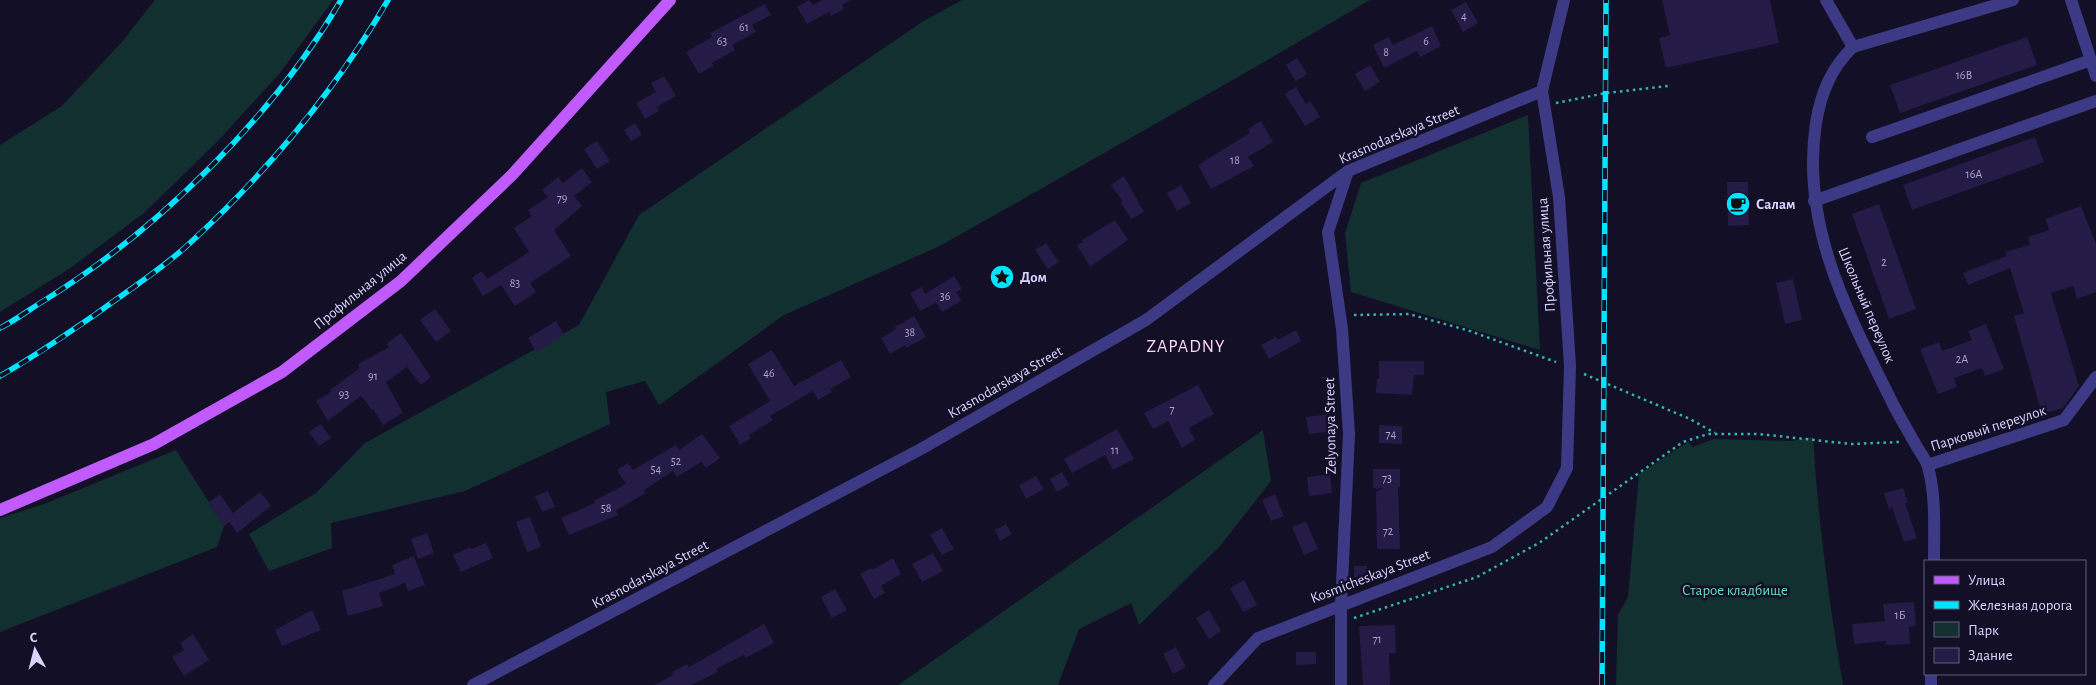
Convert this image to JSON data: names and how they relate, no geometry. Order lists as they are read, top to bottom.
{
  "streets": {
    "main road": ["Профильная улица"],
    "street": [
      "Krasnodarskaya Street",
      "Школьный переулок",
      "Zelyonaya Street",
      "Парковый переулок",
      "Kosmicheskaya Street"
    ]
  },
  "crossings": [
    ["Krasnodarskaya Street", "Профильная улица"],
    ["Krasnodarskaya Street", "Zelyonaya Street"],
    ["Профильная улица", "Kosmicheskaya Street"],
    ["Школьный переулок", "Парковый переулок"],
    ["Zelyonaya Street", "Kosmicheskaya Street"]
  ],
  "districts": ["ZAPADNY"],
  "parks": ["Старое кладбище"],
  "places": {
    "cafe": ["Салам"],
    "place": ["Дом"]
  },
  "house_numbers": [
    "4",
    "61",
    "63",
    "6",
    "8",
    "16В",
    "18",
    "16А",
    "79",
    "2",
    "83",
    "36",
    "38",
    "2А",
    "46",
    "91",
    "93",
    "7",
    "74",
    "11",
    "52",
    "54",
    "73",
    "58",
    "72",
    "1Б",
    "71"
  ],
  "legend": [
    "Улица",
    "Железная дорога",
    "Парк",
    "Здание"
  ],
  "north": "top"
}
